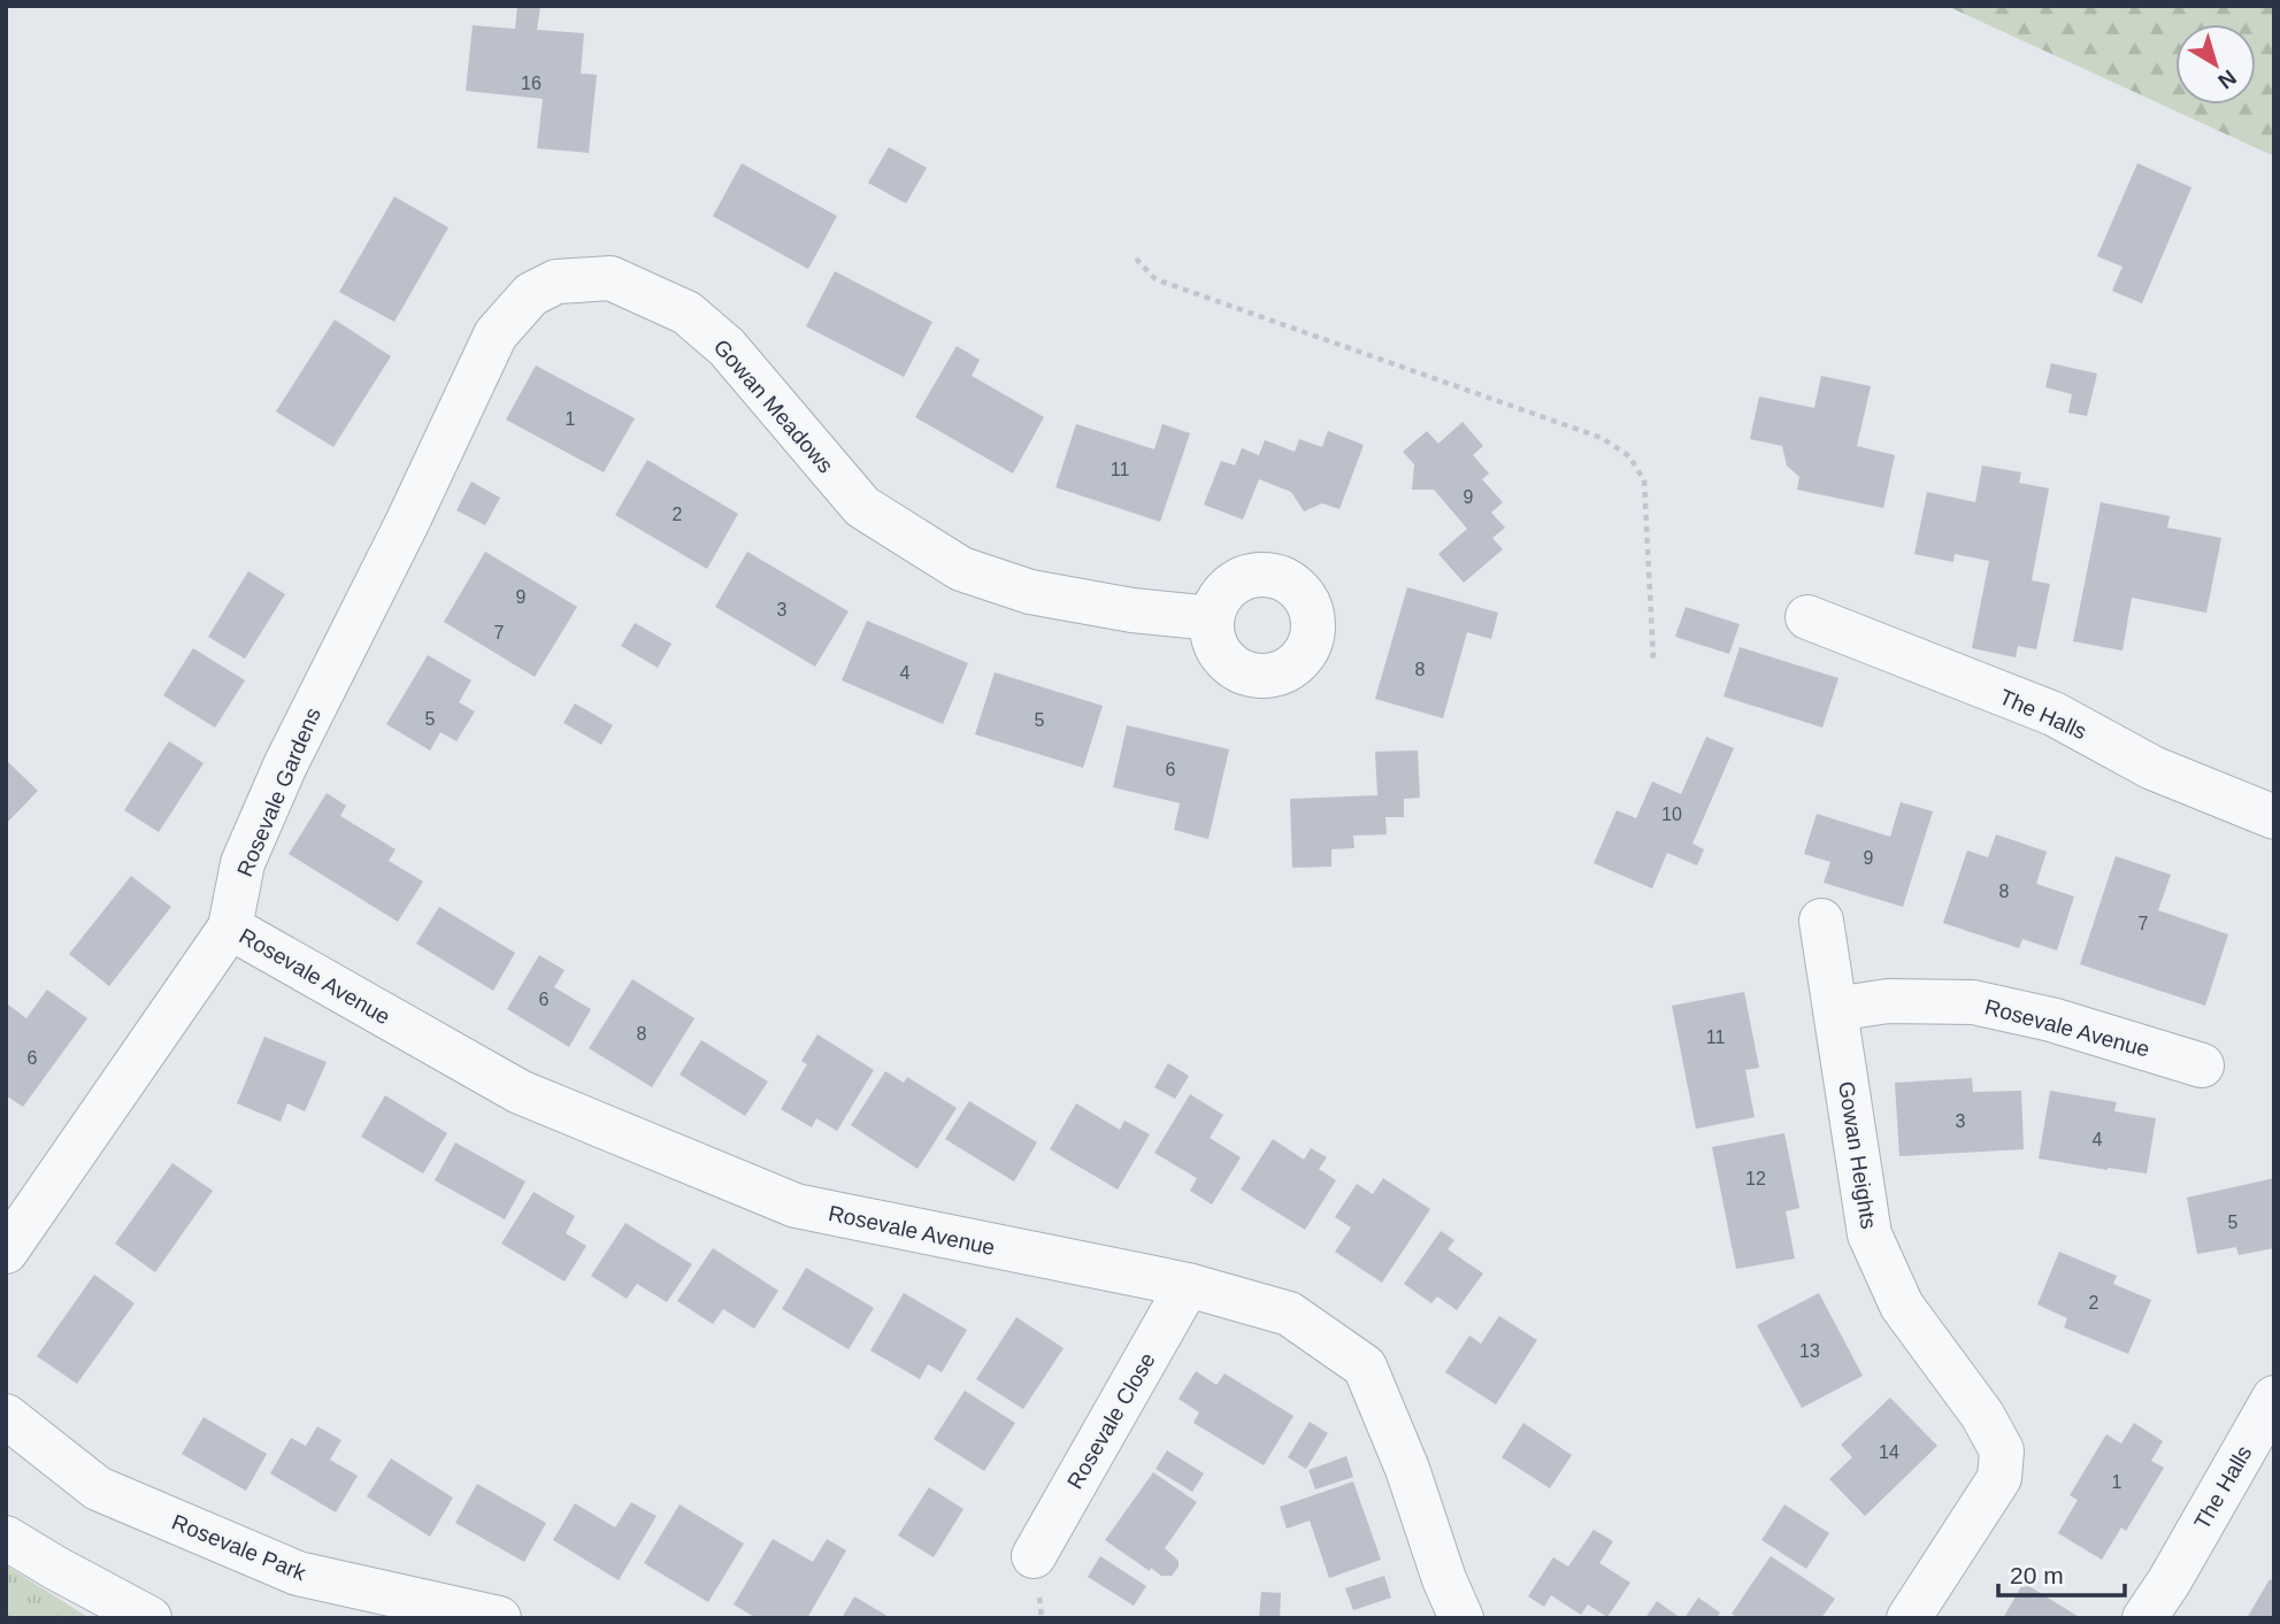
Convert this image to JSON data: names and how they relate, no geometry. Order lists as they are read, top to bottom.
{
  "streets": {
    "street": [
      "Gowan Meadows",
      "The Halls",
      "Rosevale Gardens",
      "Rosevale Avenue",
      "Gowan Heights",
      "Rosevale Close",
      "Rosevale Park"
    ]
  },
  "crossings": [
    ["Gowan Meadows", "Rosevale Gardens"],
    ["Rosevale Gardens", "Rosevale Avenue"],
    ["Rosevale Avenue", "Gowan Heights"],
    ["Rosevale Avenue", "Rosevale Close"]
  ],
  "house_numbers": [
    "16",
    "1",
    "11",
    "9",
    "2",
    "9",
    "3",
    "7",
    "8",
    "4",
    "5",
    "5",
    "6",
    "10",
    "9",
    "8",
    "7",
    "6",
    "8",
    "11",
    "6",
    "3",
    "4",
    "12",
    "5",
    "2",
    "13",
    "14",
    "1"
  ],
  "scale_bar": "20 m",
  "north": "bottom right"
}
